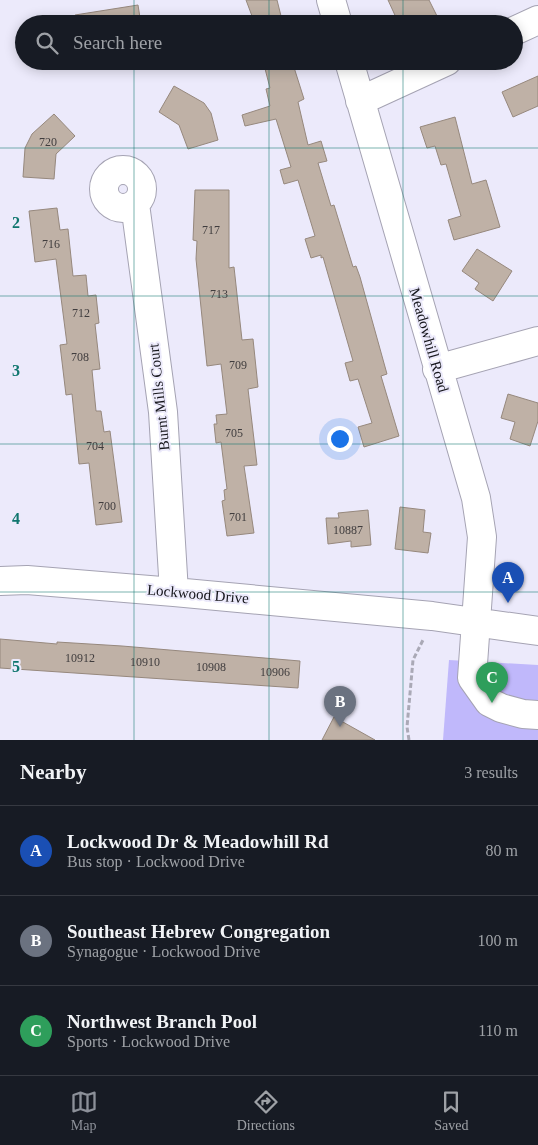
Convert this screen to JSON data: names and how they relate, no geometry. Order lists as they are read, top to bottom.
{
  "streets": {
    "street": ["Meadowhill Road", "Burnt Mills Court", "Lockwood Drive"]
  },
  "crossings": [
    ["Meadowhill Road", "Lockwood Drive"],
    ["Burnt Mills Court", "Lockwood Drive"]
  ],
  "house_numbers": [
    "720",
    "717",
    "716",
    "713",
    "712",
    "708",
    "709",
    "705",
    "704",
    "700",
    "701",
    "10887",
    "10912",
    "10910",
    "10908",
    "10906"
  ],
  "page": {
    "search": "Search here",
    "pins": ["A", "C", "B"],
    "heading": ["Nearby", "3 results"],
    "list": [
      {
        "mark": "A",
        "name": "Lockwood Dr & Meadowhill Rd",
        "note": "Bus stop · Lockwood Drive",
        "value": "80 m"
      },
      {
        "mark": "B",
        "name": "Southeast Hebrew Congregation",
        "note": "Synagogue · Lockwood Drive",
        "value": "100 m"
      },
      {
        "mark": "C",
        "name": "Northwest Branch Pool",
        "note": "Sports · Lockwood Drive",
        "value": "110 m"
      }
    ],
    "nav": ["Map", "Directions", "Saved"]
  },
  "grid": {
    "rows": [
      "2",
      "3",
      "4",
      "5"
    ]
  }
}
